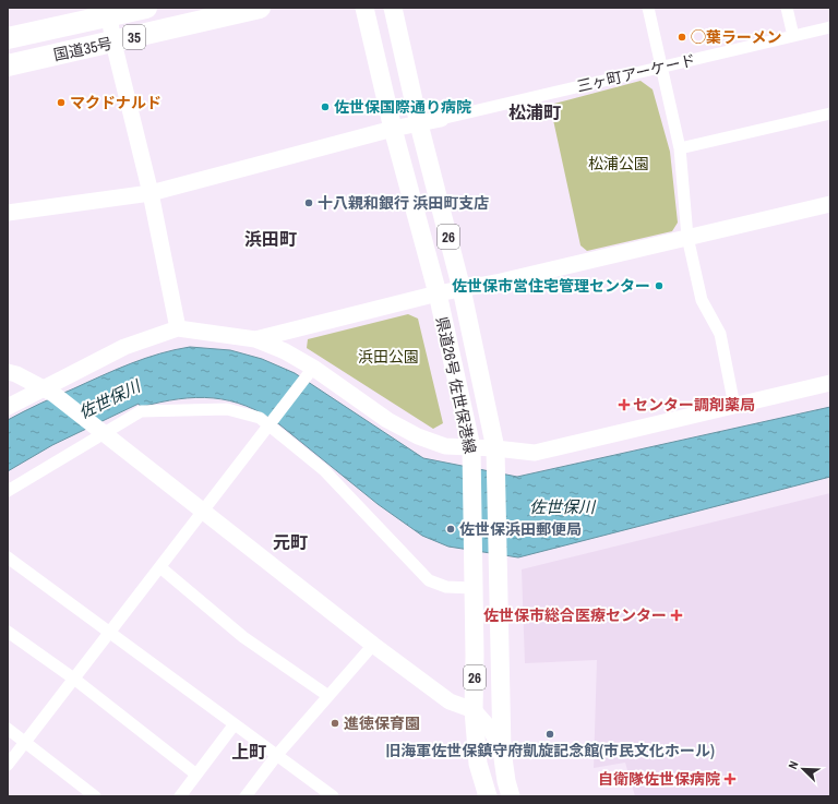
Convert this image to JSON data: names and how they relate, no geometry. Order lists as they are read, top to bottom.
{
  "streets": {
    "highway": ["35", "国道35号"],
    "main road": ["26", "県道26号 佐世保港線"],
    "street": ["三ヶ町アーケード"]
  },
  "districts": [
    "松浦町",
    "浜田町",
    "元町",
    "上町"
  ],
  "water": ["佐世保川"],
  "parks": ["松浦公園", "浜田公園"],
  "places": {
    "other": [
      "◯葉ラーメン",
      "マクドナルド",
      "佐世保国際通り病院",
      "十八親和銀行 浜田町支店",
      "佐世保市営住宅管理センター",
      "佐世保浜田郵便局",
      "進徳保育園",
      "旧海軍佐世保鎮守府凱旋記念館(市民文化ホール)"
    ],
    "health": ["センター調剤薬局", "佐世保市総合医療センター", "自衛隊佐世保病院"]
  },
  "north": "top left"
}
